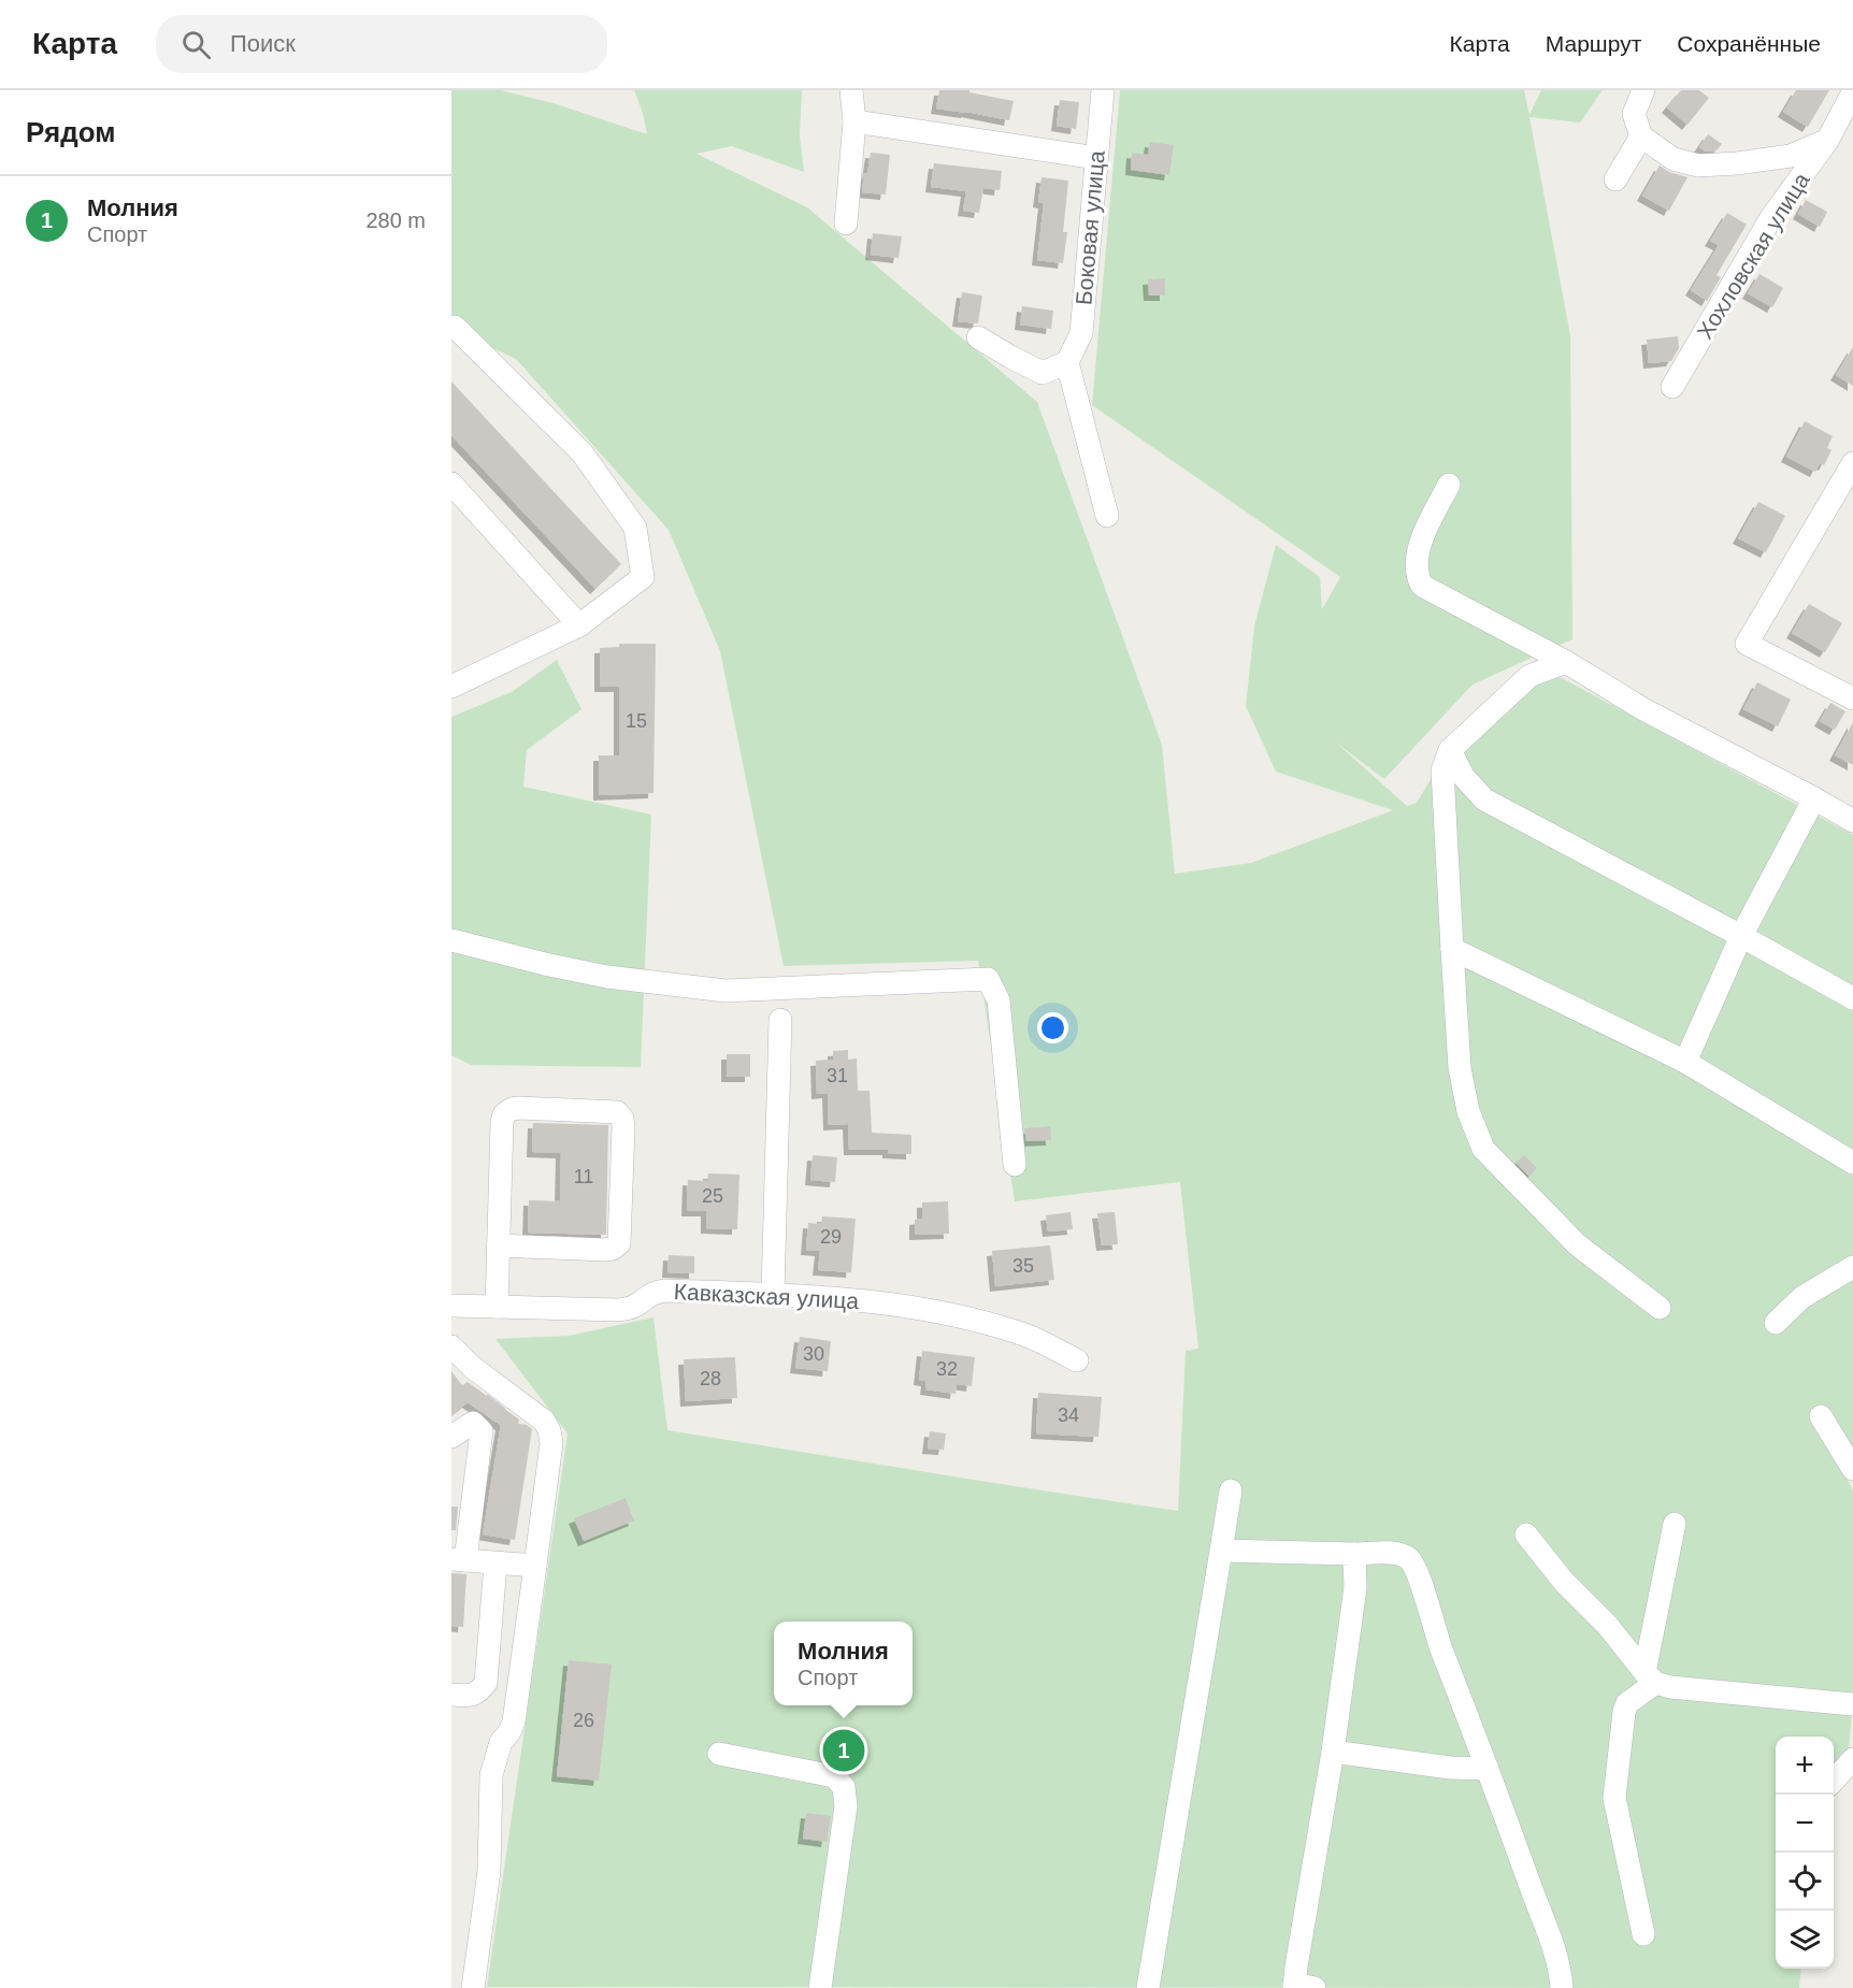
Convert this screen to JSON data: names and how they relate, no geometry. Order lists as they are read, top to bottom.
{
  "streets": {
    "street": ["Боковая улица", "Хохловская улица", "Кавказская улица"]
  },
  "house_numbers": [
    "15",
    "31",
    "11",
    "25",
    "29",
    "35",
    "30",
    "32",
    "28",
    "34",
    "26"
  ],
  "page": {
    "header": "Карта",
    "search": "Поиск",
    "nav": ["Карта", "Маршрут", "Сохранённые"],
    "heading": "Рядом",
    "list": [
      {
        "mark": "1",
        "name": "Молния",
        "note": "Спорт",
        "value": "280 m"
      }
    ],
    "popup": ["Молния", "Спорт"],
    "pins": "1",
    "map_buttons": ["+", "−"]
  }
}
